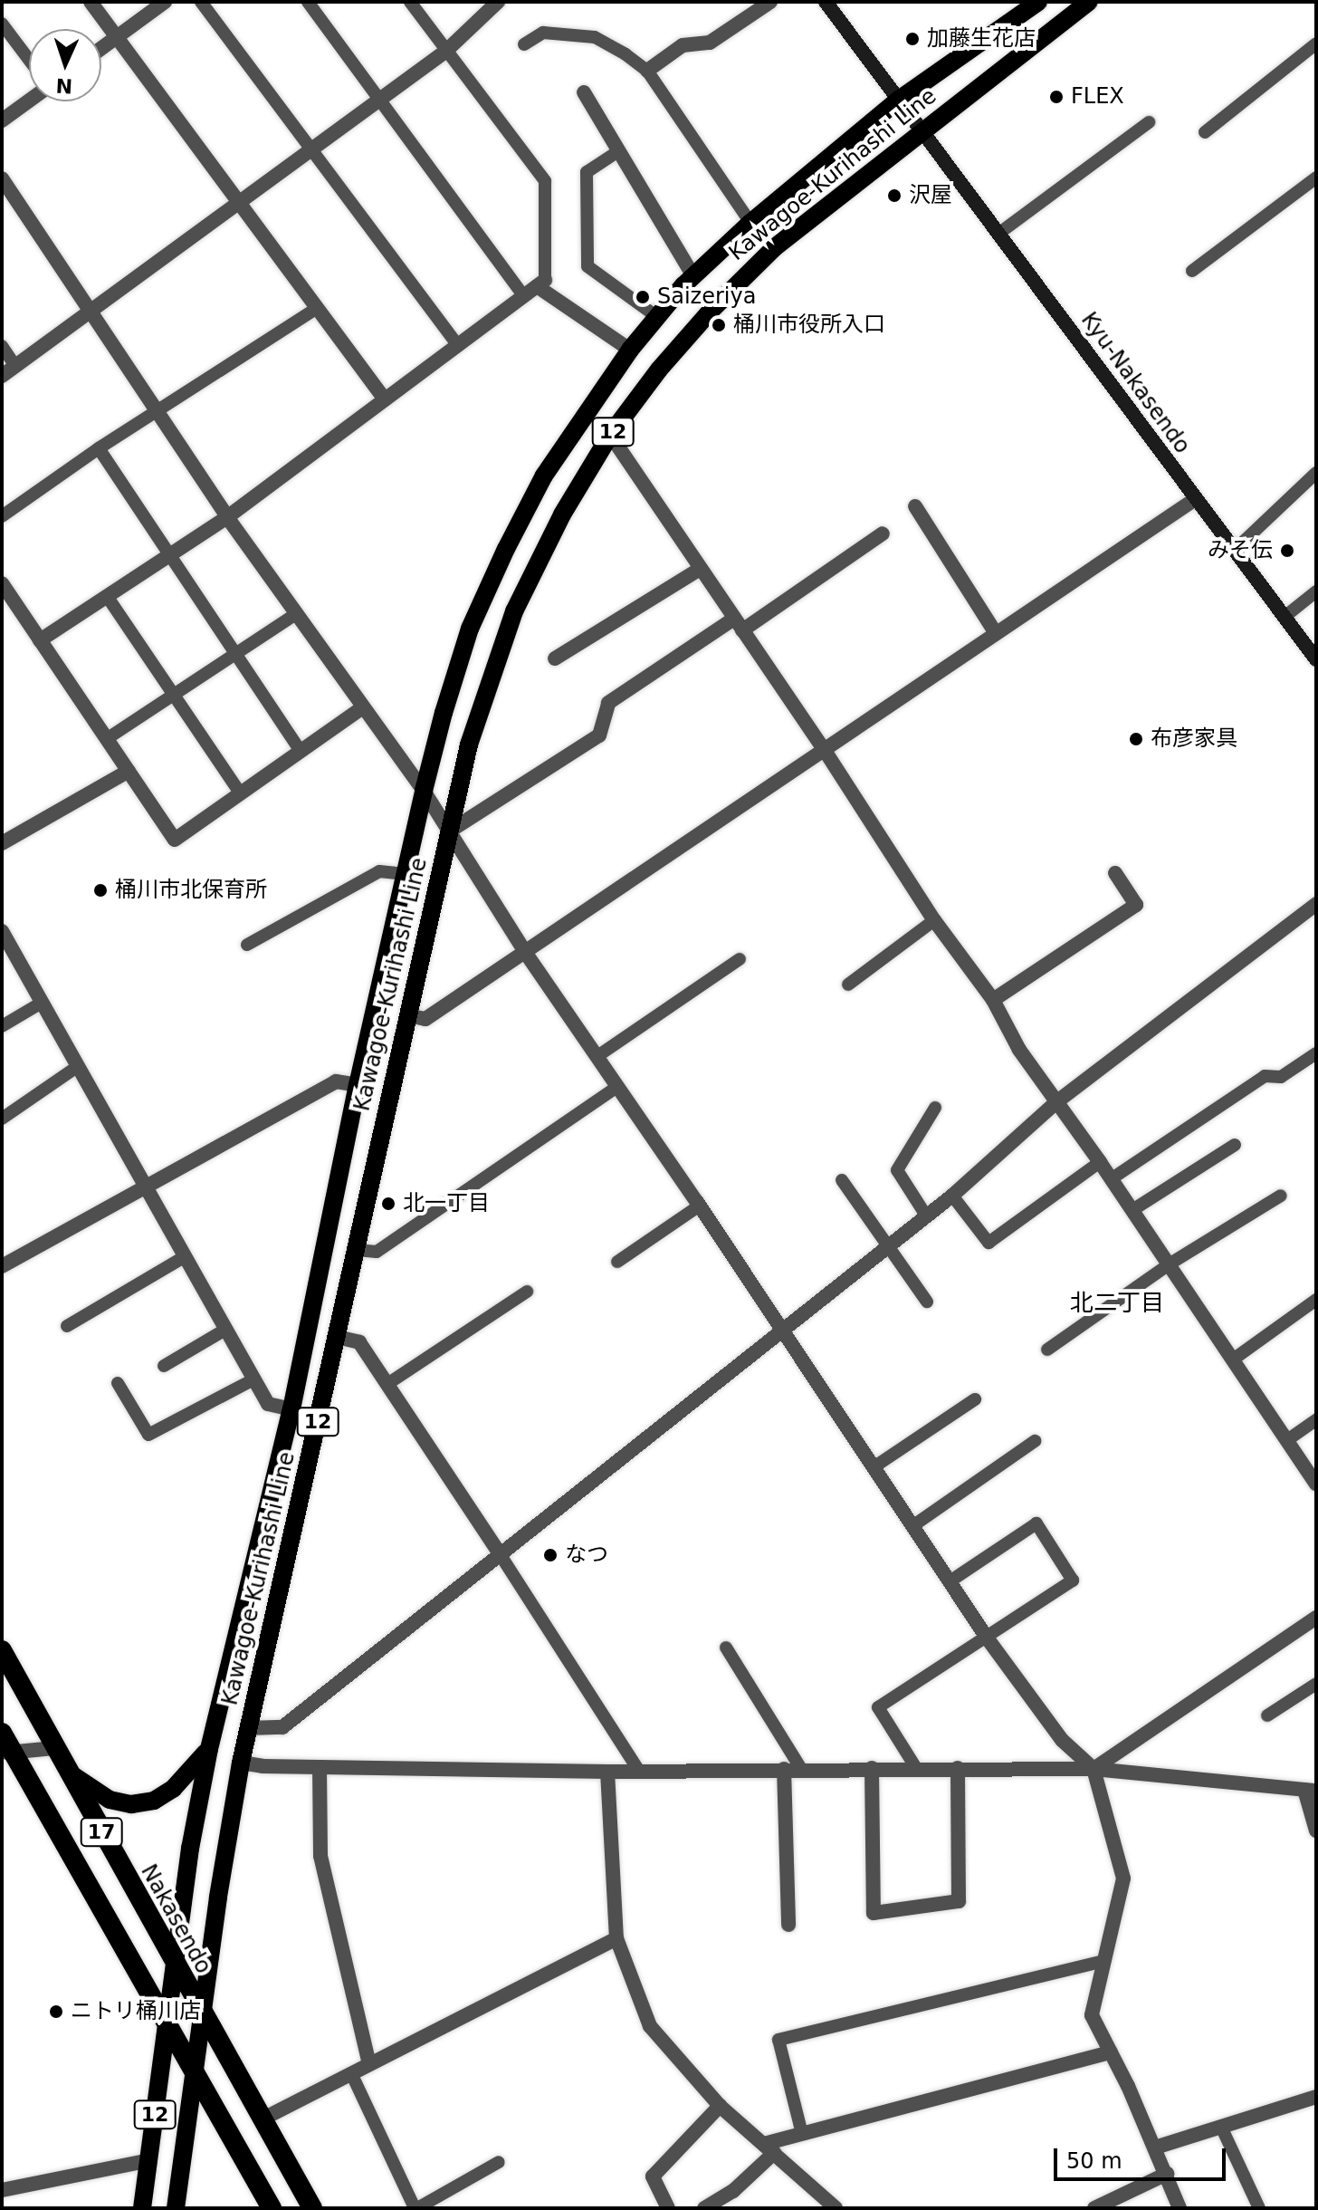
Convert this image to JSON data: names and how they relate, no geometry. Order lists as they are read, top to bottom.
{
  "streets": {
    "highway": ["17", "Nakasendo"],
    "main road": ["Kawagoe-Kurihashi Line", "Kyu-Nakasendo", "12"]
  },
  "crossings": [
    ["Kawagoe-Kurihashi Line", "Kyu-Nakasendo"],
    ["Kawagoe-Kurihashi Line", "17"],
    ["Kawagoe-Kurihashi Line", "Nakasendo"]
  ],
  "districts": ["北二丁目"],
  "places": [
    "加藤生花店",
    "FLEX",
    "沢屋",
    "Saizeriya",
    "桶川市役所入口",
    "みそ伝",
    "布彦家具",
    "桶川市北保育所",
    "北一丁目",
    "なつ",
    "ニトリ桶川店"
  ],
  "scale_bar": "50 m",
  "north": "bottom"
}
